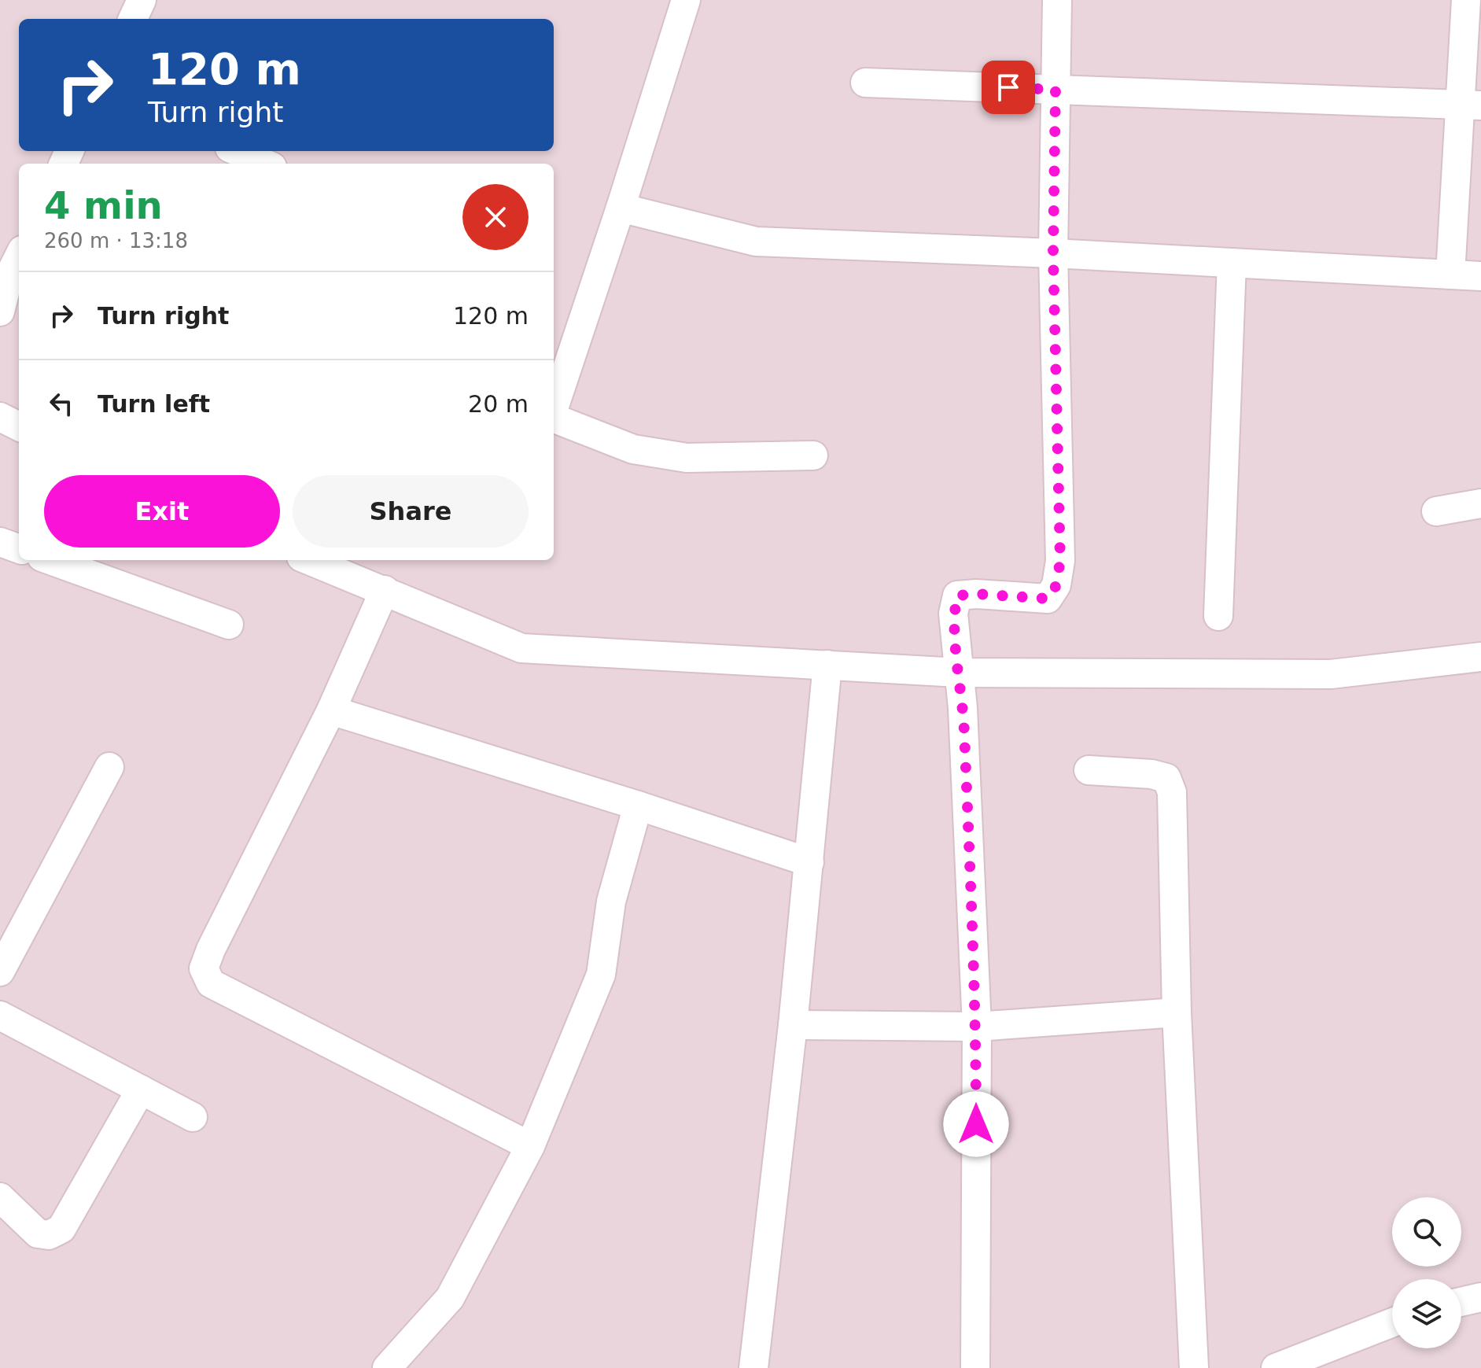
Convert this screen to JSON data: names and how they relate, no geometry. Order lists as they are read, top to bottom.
{
  "page": {
    "turn": ["120 m", "Turn right"],
    "heading": ["4 min", "260 m · 13:18"],
    "list": [
      {
        "name": "Turn right",
        "value": "120 m"
      },
      {
        "name": "Turn left",
        "value": "20 m"
      }
    ],
    "buttons": ["Exit", "Share"]
  }
}
